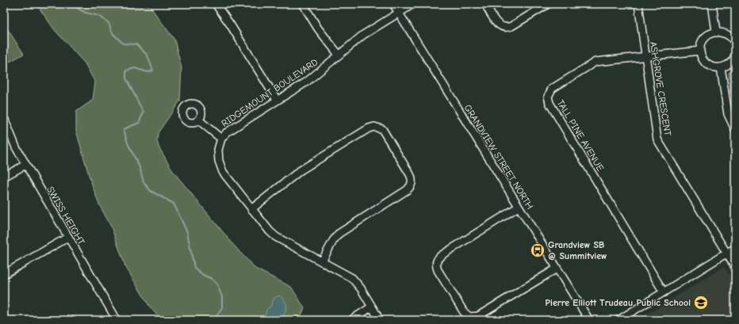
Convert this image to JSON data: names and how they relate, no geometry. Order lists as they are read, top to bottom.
{
  "streets": {
    "street": [
      "ASHGROVE CRESCENT",
      "RIDGEMOUNT BOULEVARD",
      "TALL PINE AVENUE",
      "GRANDVIEW STREET NORTH",
      "SWISS HEIGHT"
    ]
  },
  "crossings": [
    ["ASHGROVE CRESCENT", "TALL PINE AVENUE"],
    ["RIDGEMOUNT BOULEVARD", "GRANDVIEW STREET NORTH"]
  ],
  "places": {
    "bus stop": ["Grandview SB @ Summitview"],
    "school or university": ["Pierre Elliott Trudeau Public School"]
  }
}
